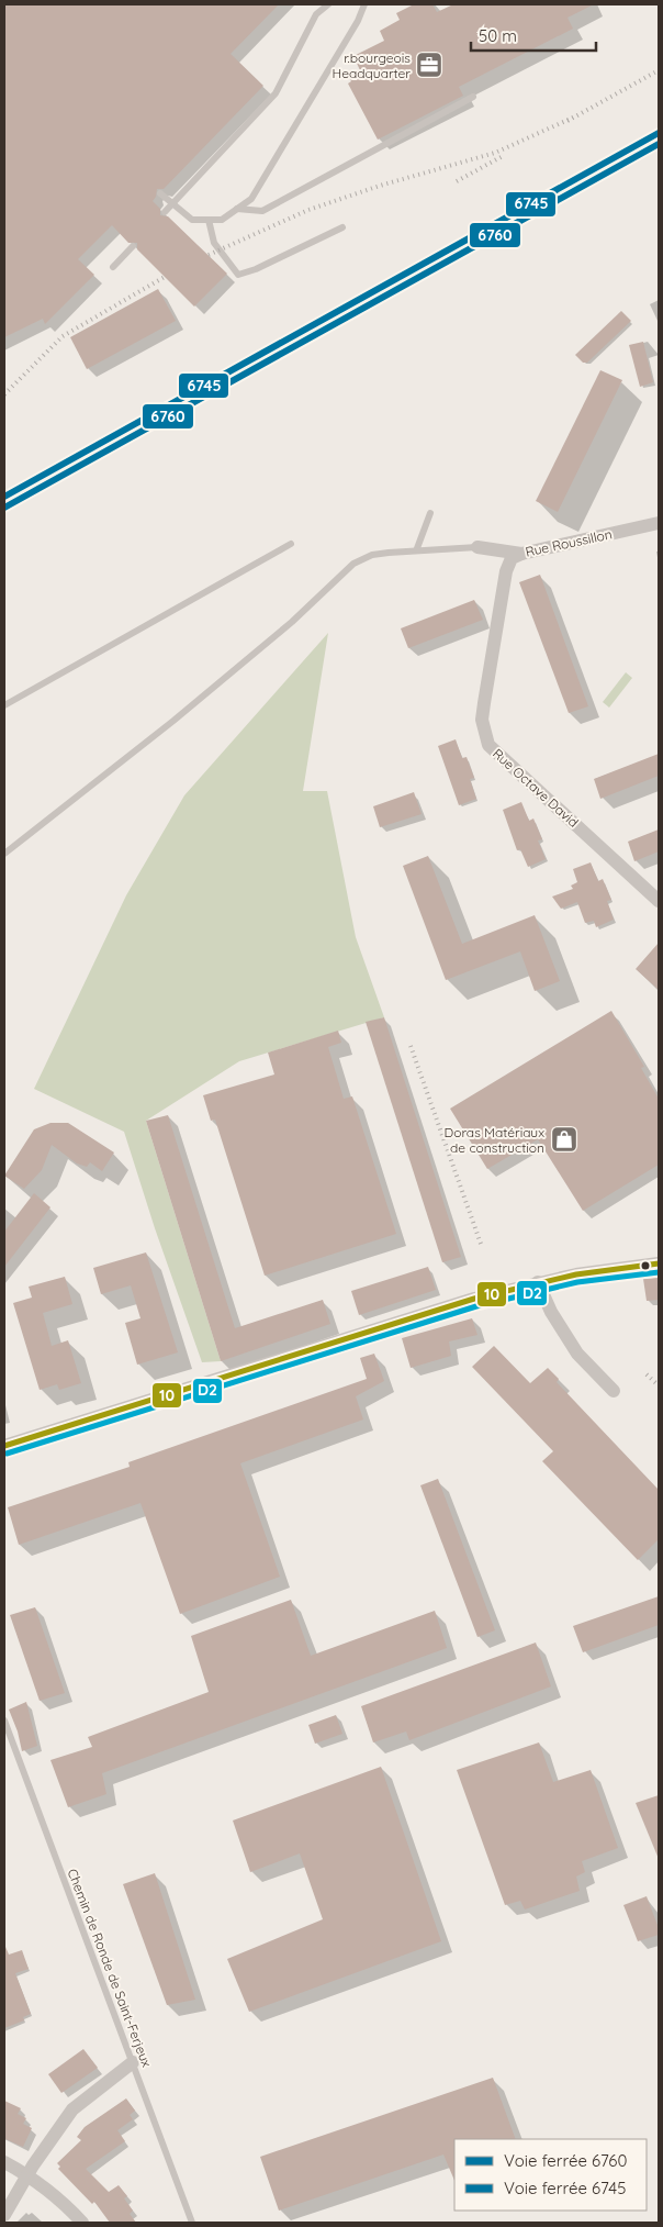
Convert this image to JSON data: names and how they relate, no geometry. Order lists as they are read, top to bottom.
{
  "streets": {
    "street": ["Rue Roussillon", "Rue Octave David"],
    "lane": ["Chemin de Ronde de Saint-Ferjeux"]
  },
  "crossings": [
    ["Rue Roussillon", "Rue Octave David"]
  ],
  "places": {
    "office": ["r.bourgeois Headquarter"],
    "shop": ["Doras Matériaux de construction"]
  },
  "lines": [
    "rail line 6745",
    "rail line 6760",
    "transit line 10",
    "transit line D2"
  ],
  "legend": ["Voie ferrée 6760", "Voie ferrée 6745"],
  "scale_bar": "50 m"
}
